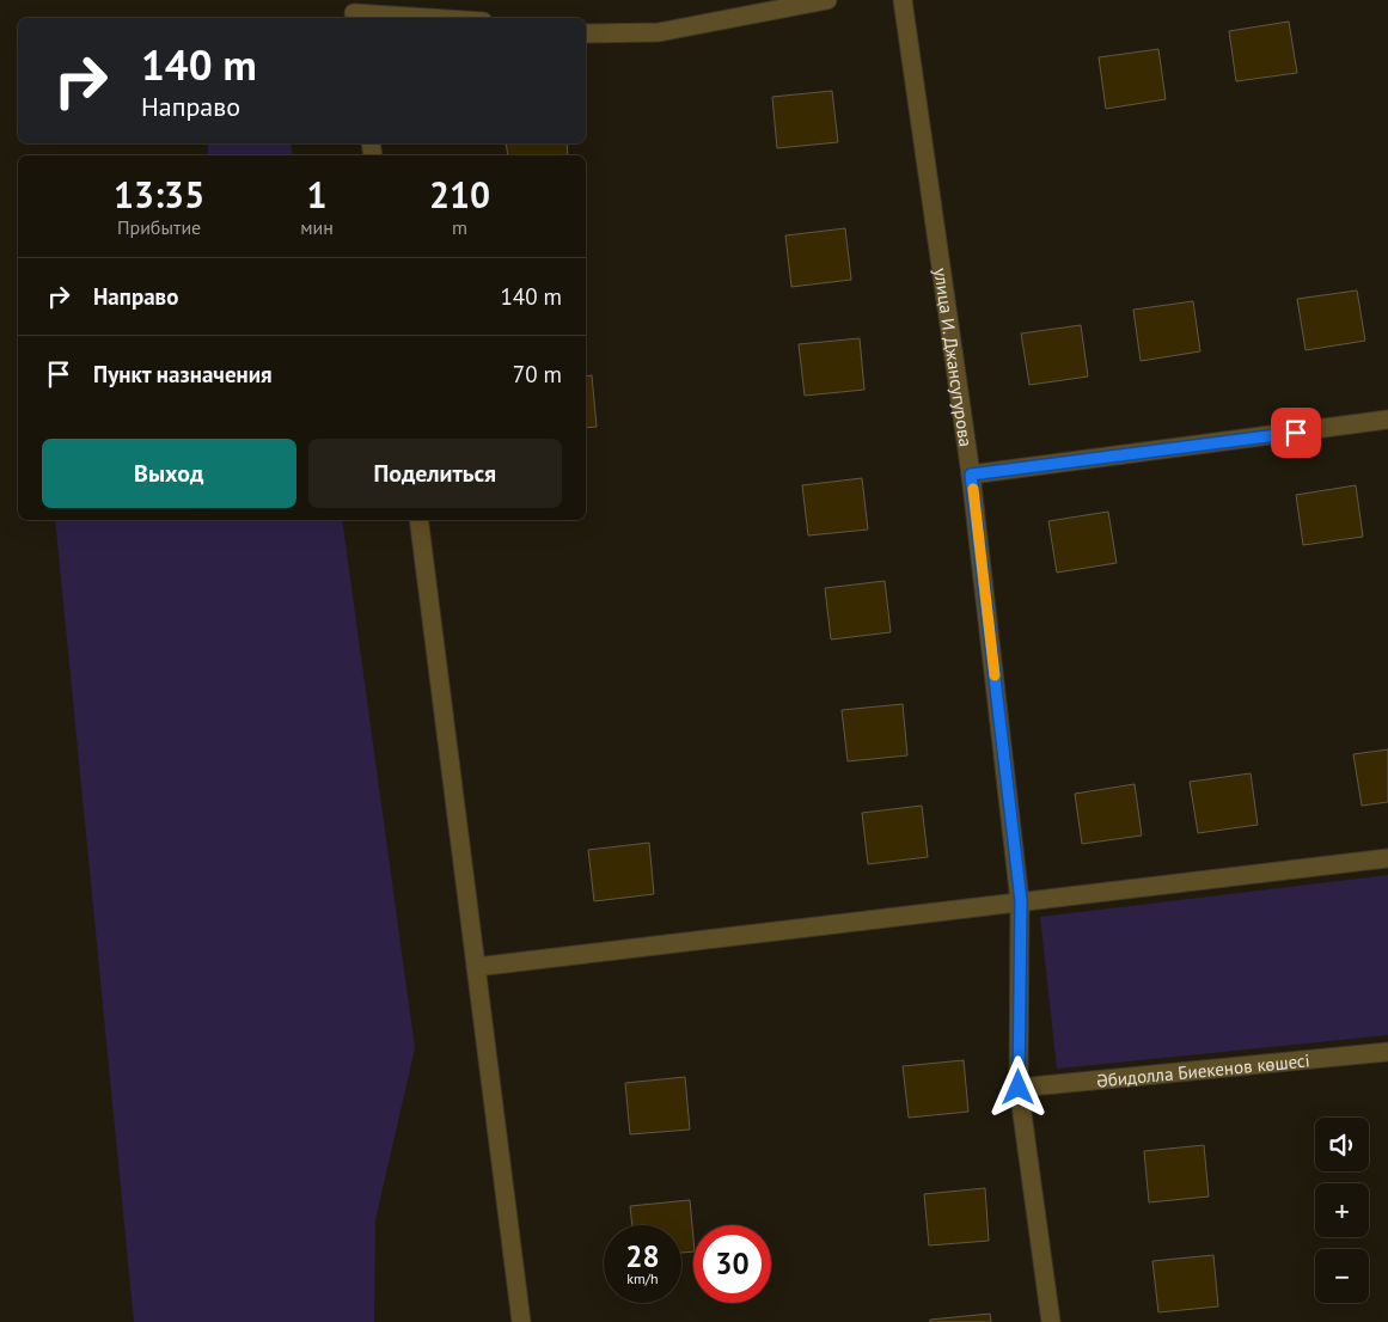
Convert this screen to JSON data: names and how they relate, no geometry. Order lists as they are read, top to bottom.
{
  "streets": {
    "street": ["улица И. Джансугурова", "Әбидолла Биекенов көшесі"]
  },
  "crossings": [
    ["улица И. Джансугурова", "Әбидолла Биекенов көшесі"]
  ],
  "page": {
    "turn": ["140 m", "Направо"],
    "eta": [
      "13:35",
      "Прибытие",
      "1",
      "мин",
      "210",
      "m"
    ],
    "list": [
      {
        "name": "Направо",
        "value": "140 m"
      },
      {
        "name": "Пункт назначения",
        "value": "70 m"
      }
    ],
    "buttons": ["Выход", "Поделиться"],
    "map_buttons": ["+", "−"],
    "speed": "28 km/h",
    "limit": "30"
  }
}
